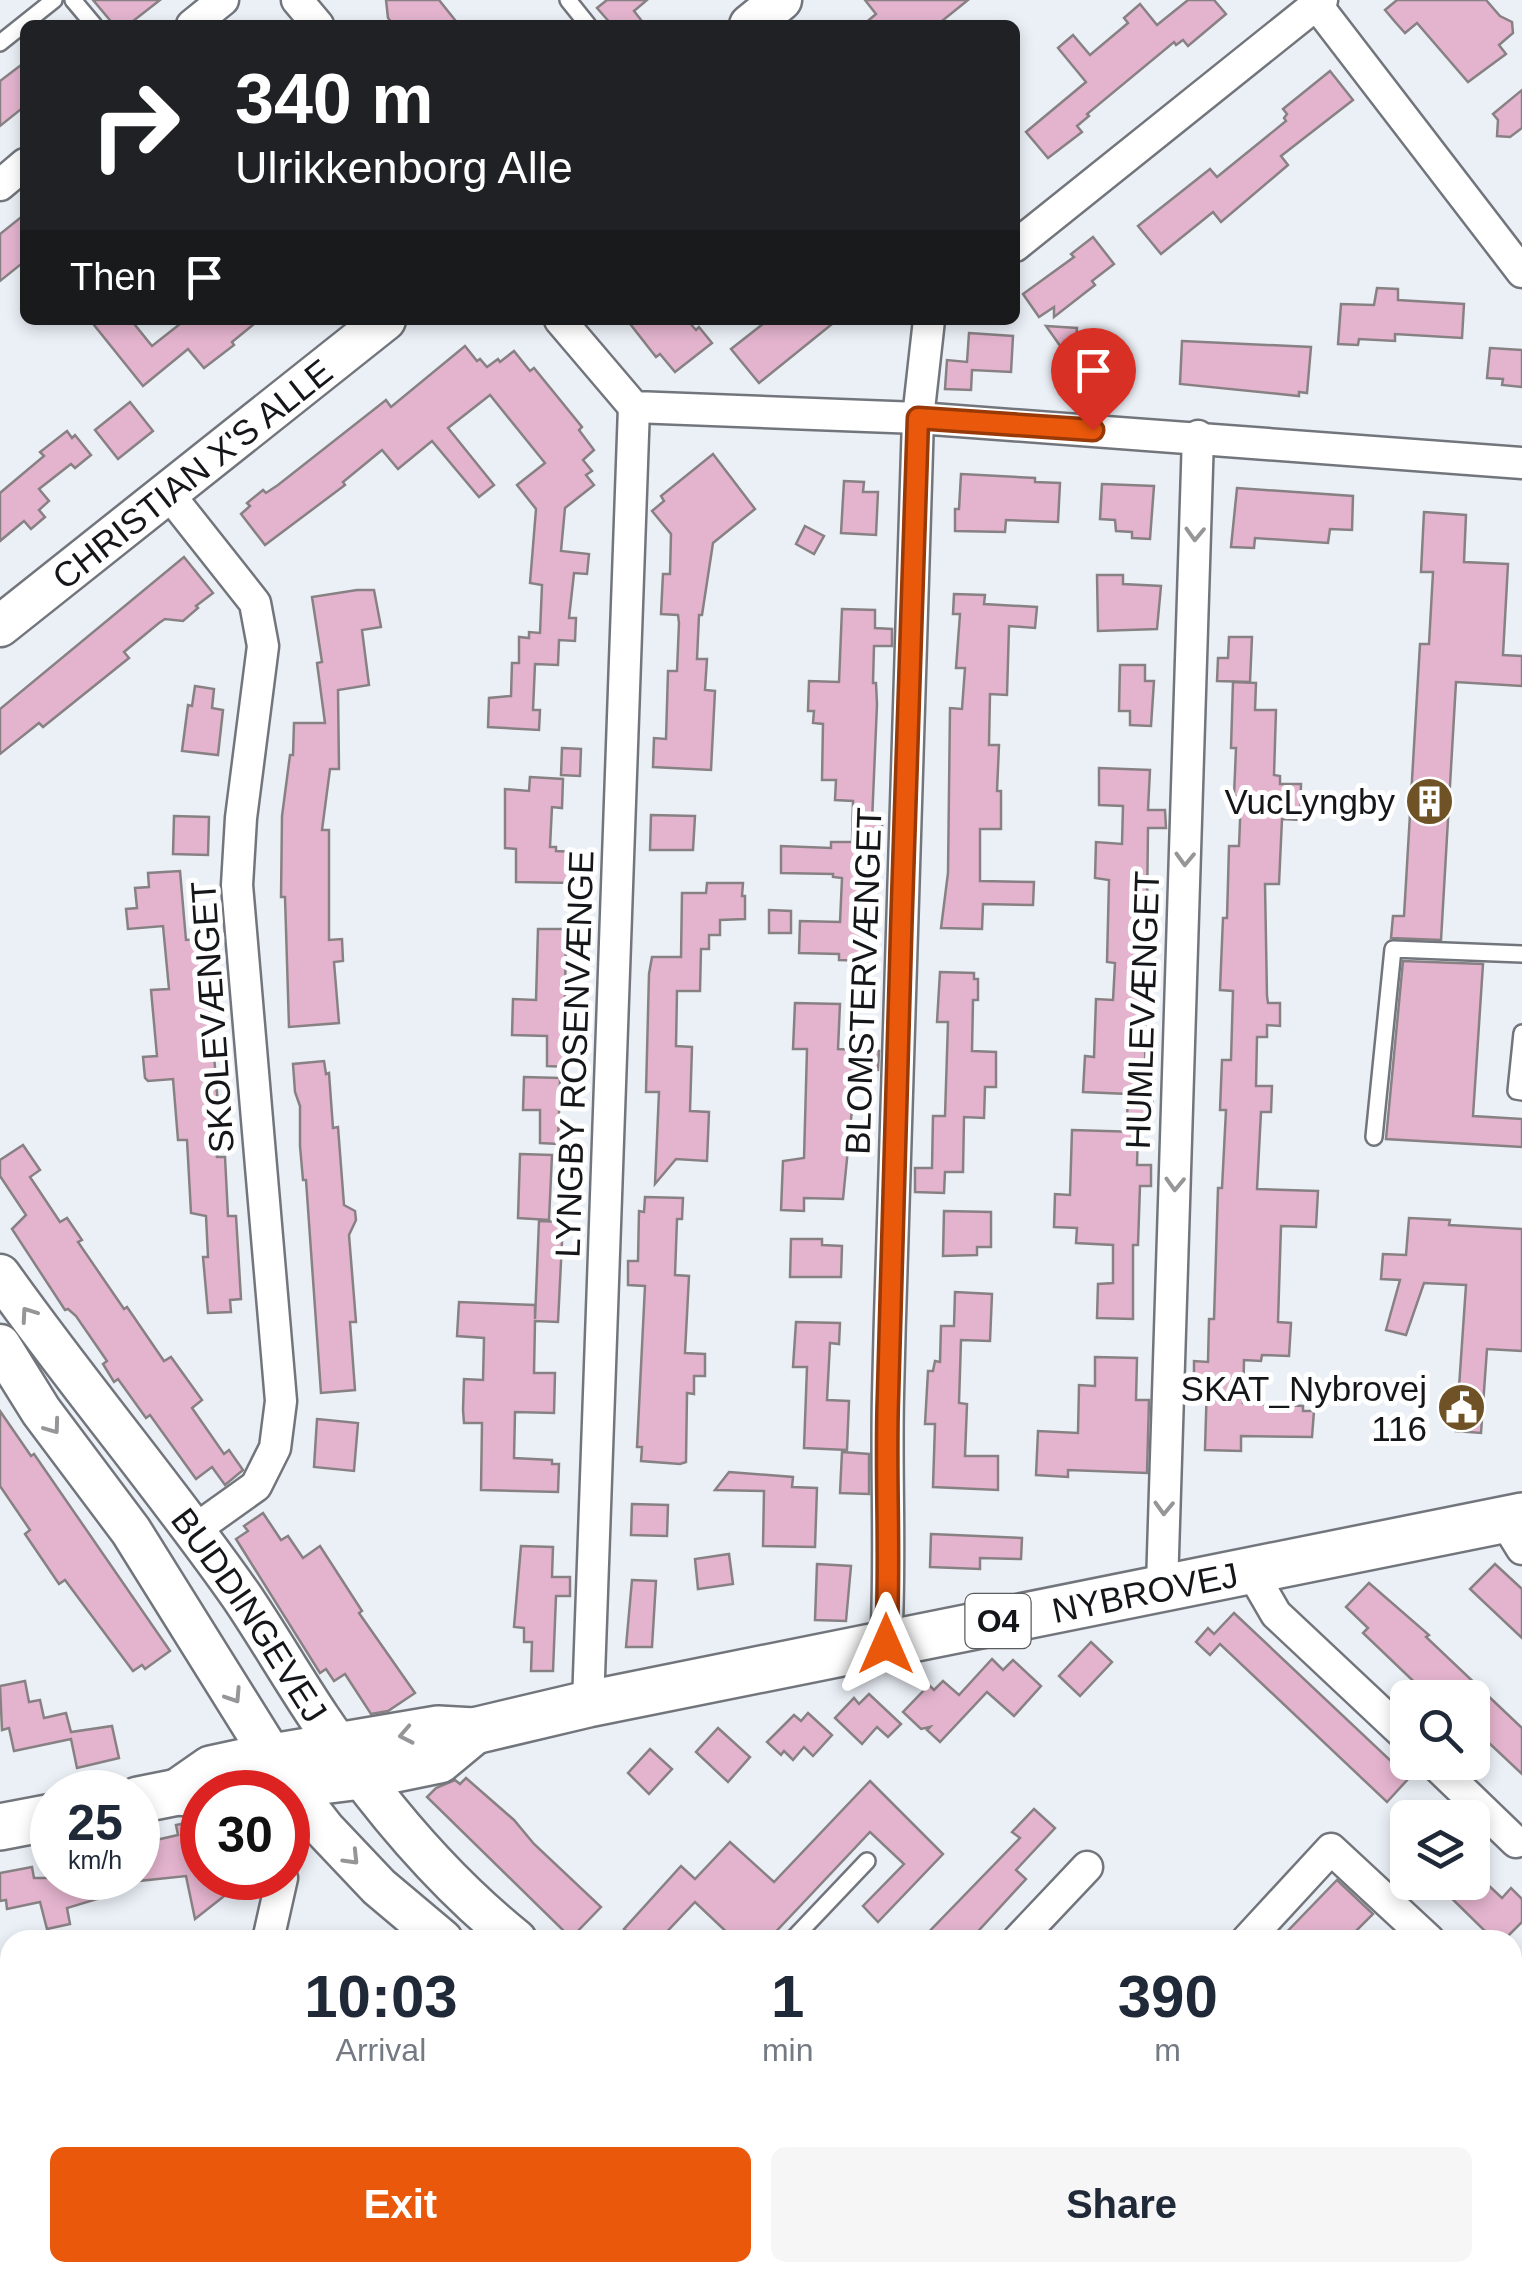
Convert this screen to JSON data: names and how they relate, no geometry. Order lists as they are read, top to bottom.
{
  "streets": {
    "main road": ["NYBROVEJ", "O4"],
    "street": [
      "CHRISTIAN X'S ALLE",
      "BLOMSTERVÆNGET",
      "HUMLEVÆNGET",
      "SKOLEVÆNGET",
      "LYNGBY ROSENVÆNGE",
      "BUDDINGEVEJ"
    ]
  },
  "crossings": [
    ["CHRISTIAN X'S ALLE", "SKOLEVÆNGET"],
    ["BLOMSTERVÆNGET", "NYBROVEJ"],
    ["HUMLEVÆNGET", "NYBROVEJ"],
    ["SKOLEVÆNGET", "BUDDINGEVEJ"],
    ["LYNGBY ROSENVÆNGE", "NYBROVEJ"],
    ["NYBROVEJ", "BUDDINGEVEJ"]
  ],
  "one_way": ["HUMLEVÆNGET"],
  "places": {
    "building": ["VucLyngby"],
    "public building": ["SKAT_Nybrovej 116"]
  },
  "page": {
    "turn": ["340 m", "Ulrikkenborg Alle"],
    "then": "Then",
    "speed": "25 km/h",
    "limit": "30",
    "eta": [
      "10:03",
      "Arrival",
      "1",
      "min",
      "390",
      "m"
    ],
    "buttons": ["Exit", "Share"]
  }
}
